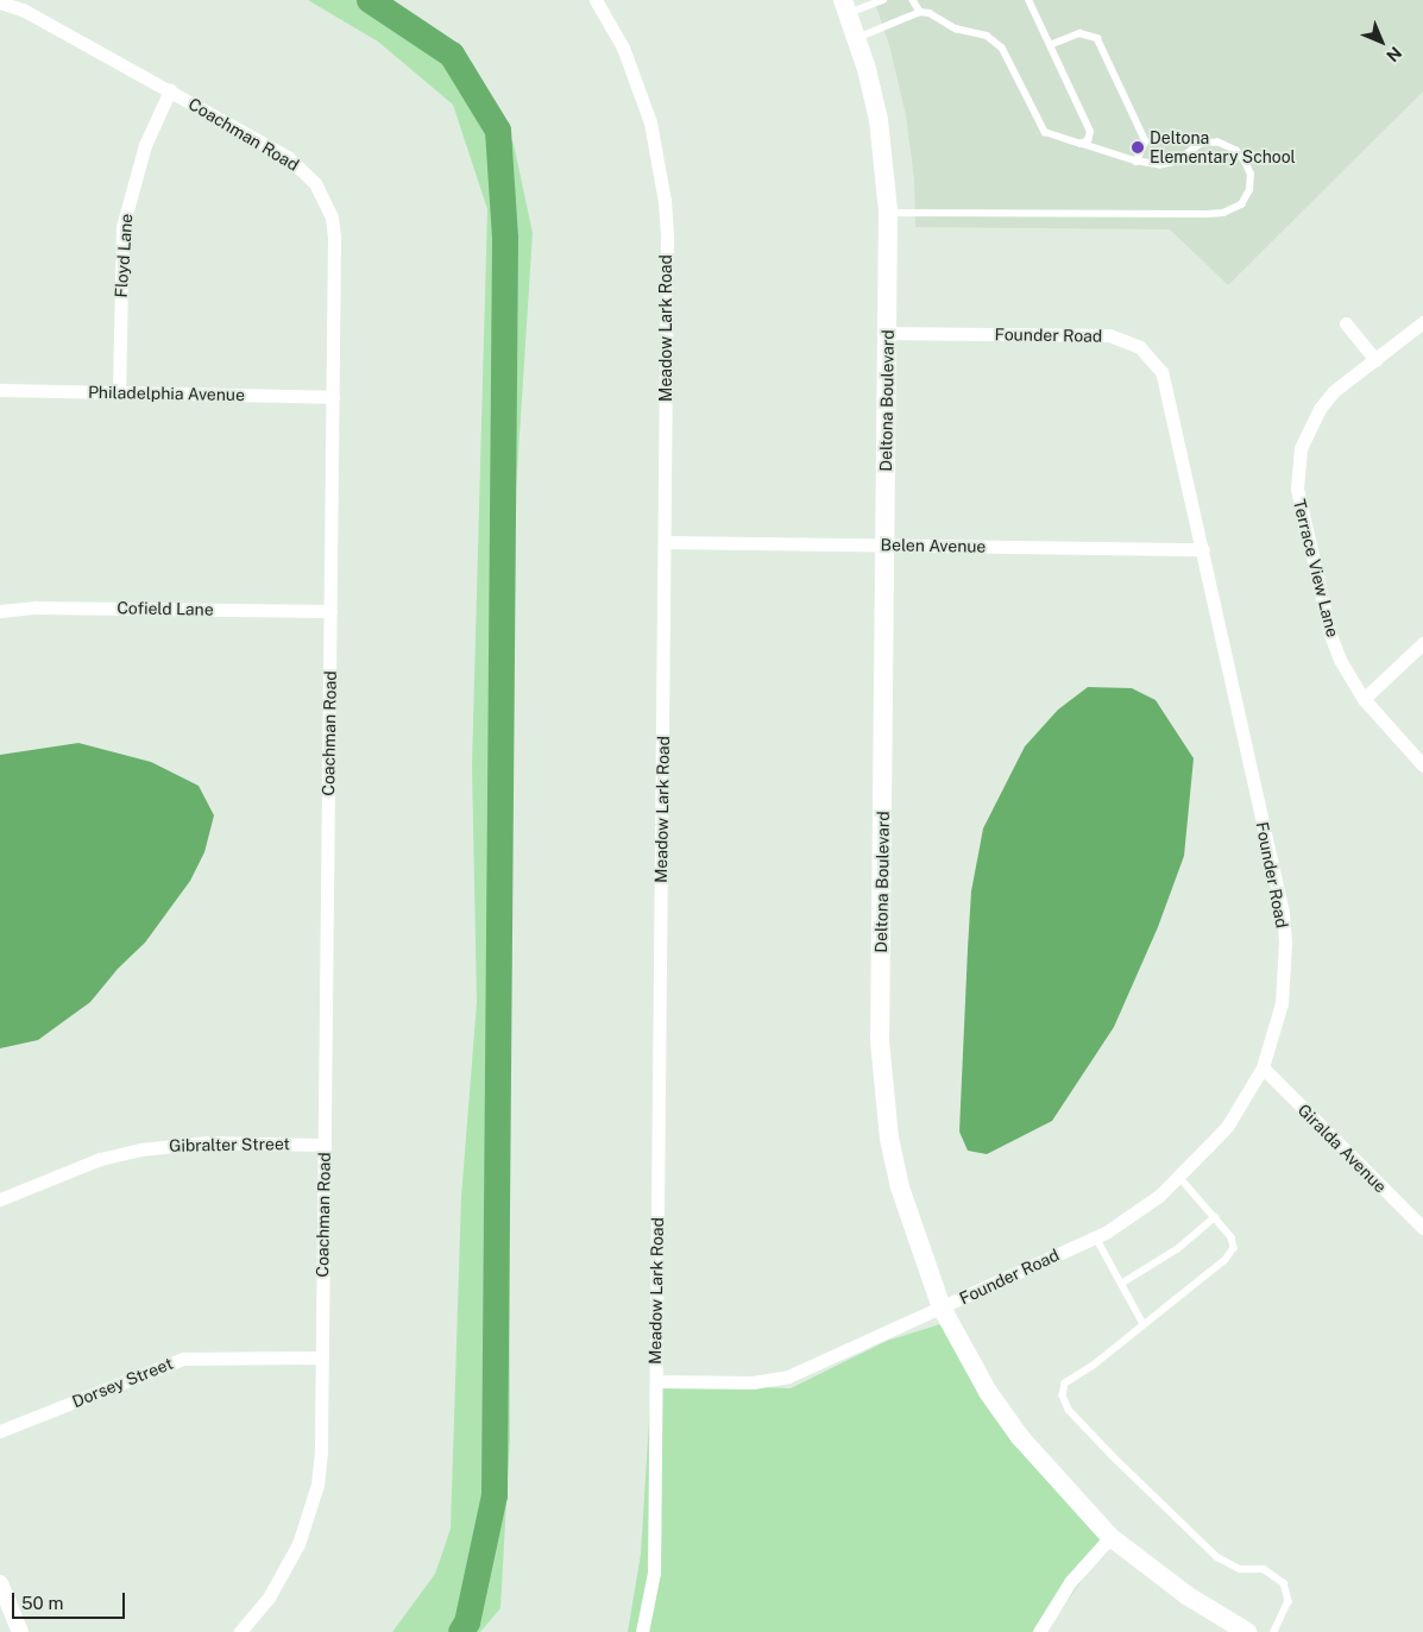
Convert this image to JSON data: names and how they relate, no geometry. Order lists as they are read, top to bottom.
{
  "streets": {
    "main road": ["Deltona Boulevard"],
    "street": [
      "Coachman Road",
      "Floyd Lane",
      "Meadow Lark Road",
      "Founder Road",
      "Philadelphia Avenue",
      "Belen Avenue",
      "Terrace View Lane",
      "Cofield Lane",
      "Gibralter Street",
      "Giralda Avenue",
      "Dorsey Street"
    ]
  },
  "crossings": [
    ["Coachman Road", "Floyd Lane"],
    ["Coachman Road", "Philadelphia Avenue"],
    ["Coachman Road", "Cofield Lane"],
    ["Coachman Road", "Gibralter Street"],
    ["Coachman Road", "Dorsey Street"],
    ["Floyd Lane", "Philadelphia Avenue"],
    ["Meadow Lark Road", "Founder Road"],
    ["Meadow Lark Road", "Belen Avenue"],
    ["Founder Road", "Deltona Boulevard"],
    ["Founder Road", "Belen Avenue"],
    ["Founder Road", "Giralda Avenue"],
    ["Deltona Boulevard", "Belen Avenue"]
  ],
  "places": ["Deltona Elementary School"],
  "scale_bar": "50 m",
  "north": "bottom right"
}
